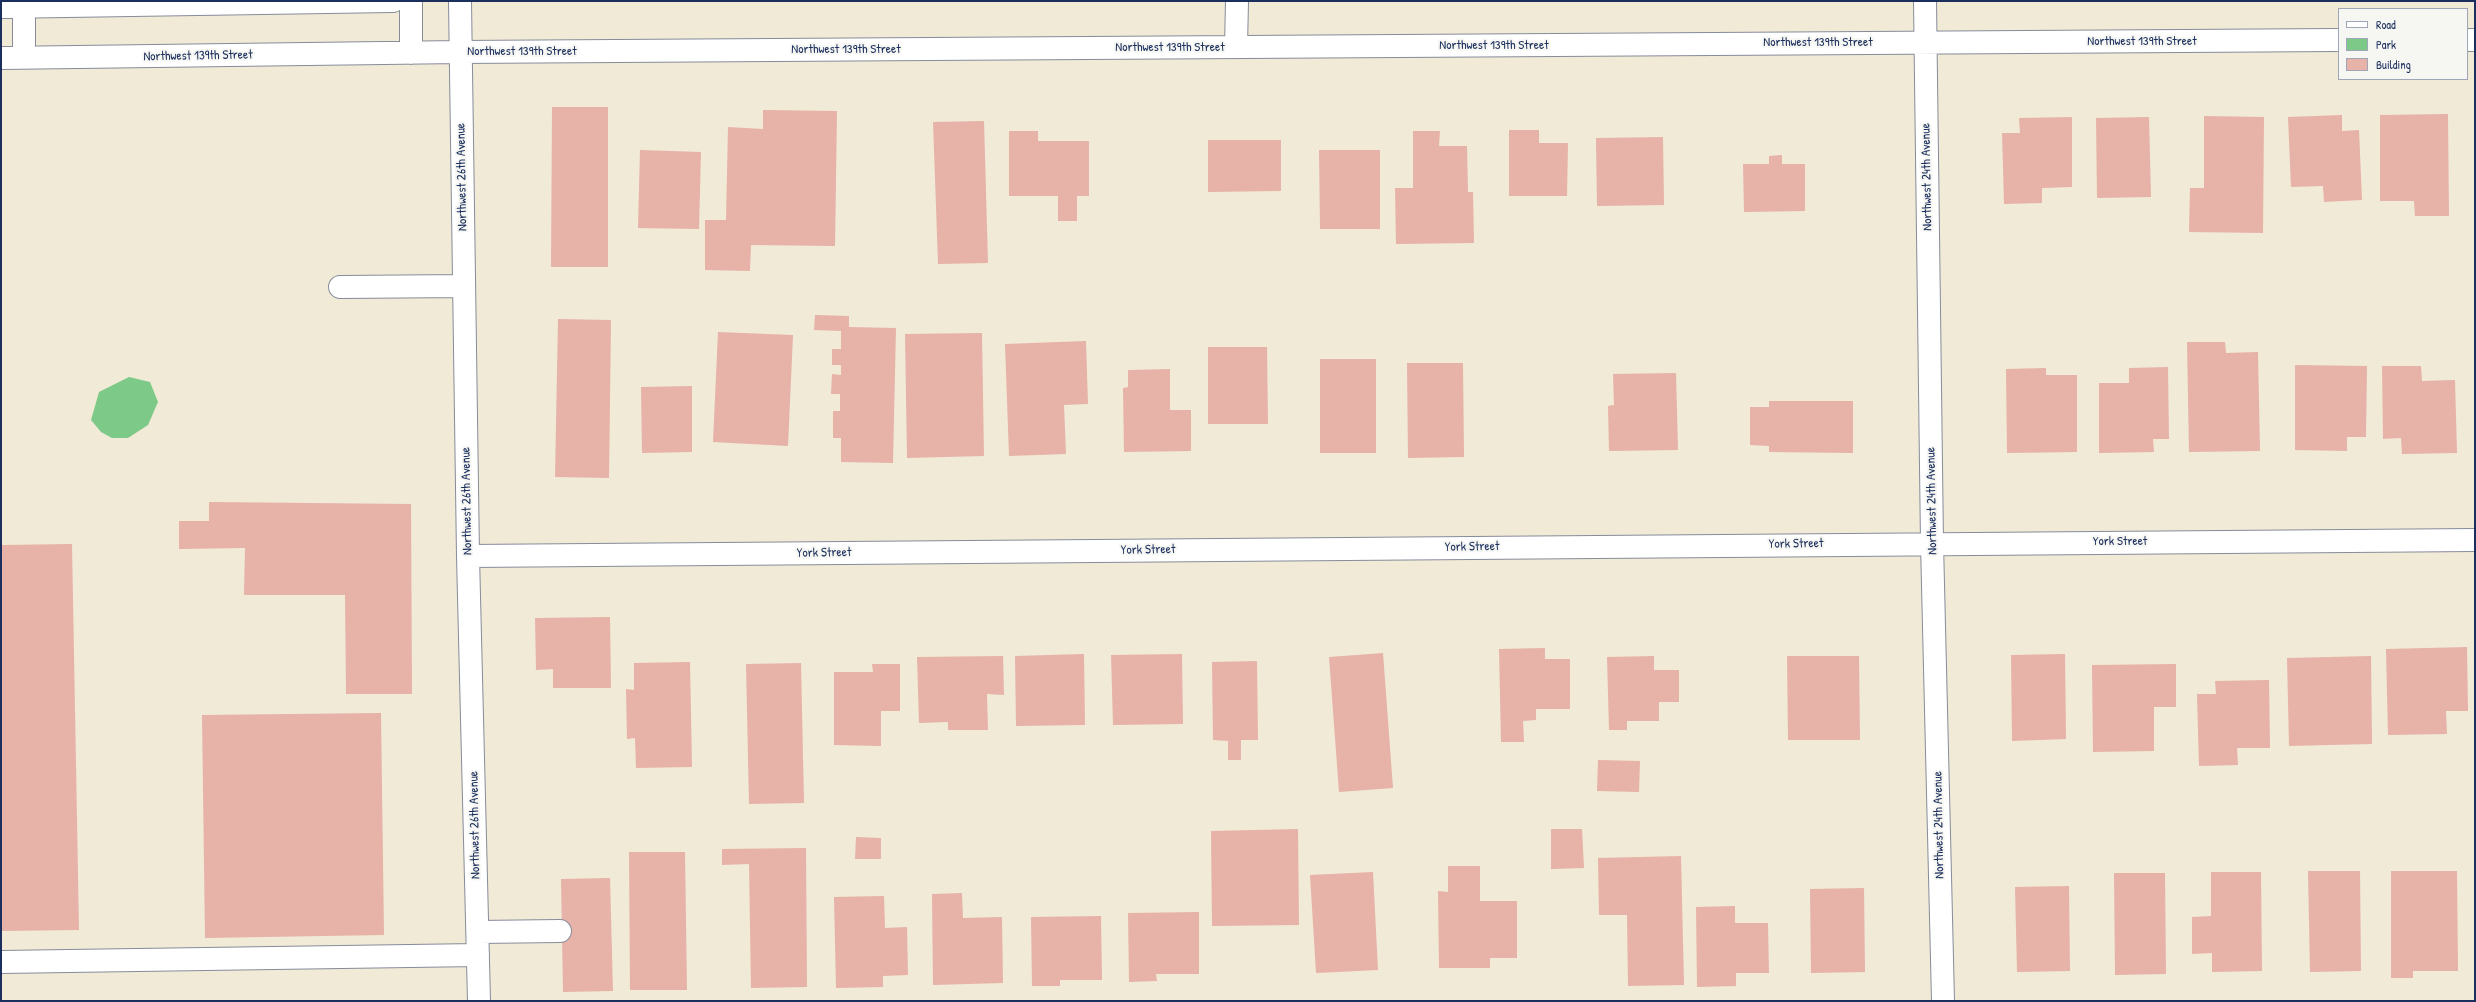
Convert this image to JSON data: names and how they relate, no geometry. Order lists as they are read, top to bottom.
{
  "streets": {
    "street": [
      "Northwest 139th Street",
      "Northwest 26th Avenue",
      "Northwest 24th Avenue",
      "York Street"
    ]
  },
  "crossings": [
    ["Northwest 139th Street", "Northwest 26th Avenue"],
    ["Northwest 139th Street", "Northwest 24th Avenue"],
    ["Northwest 26th Avenue", "York Street"],
    ["Northwest 24th Avenue", "York Street"]
  ],
  "legend": ["Road", "Park", "Building"]
}
